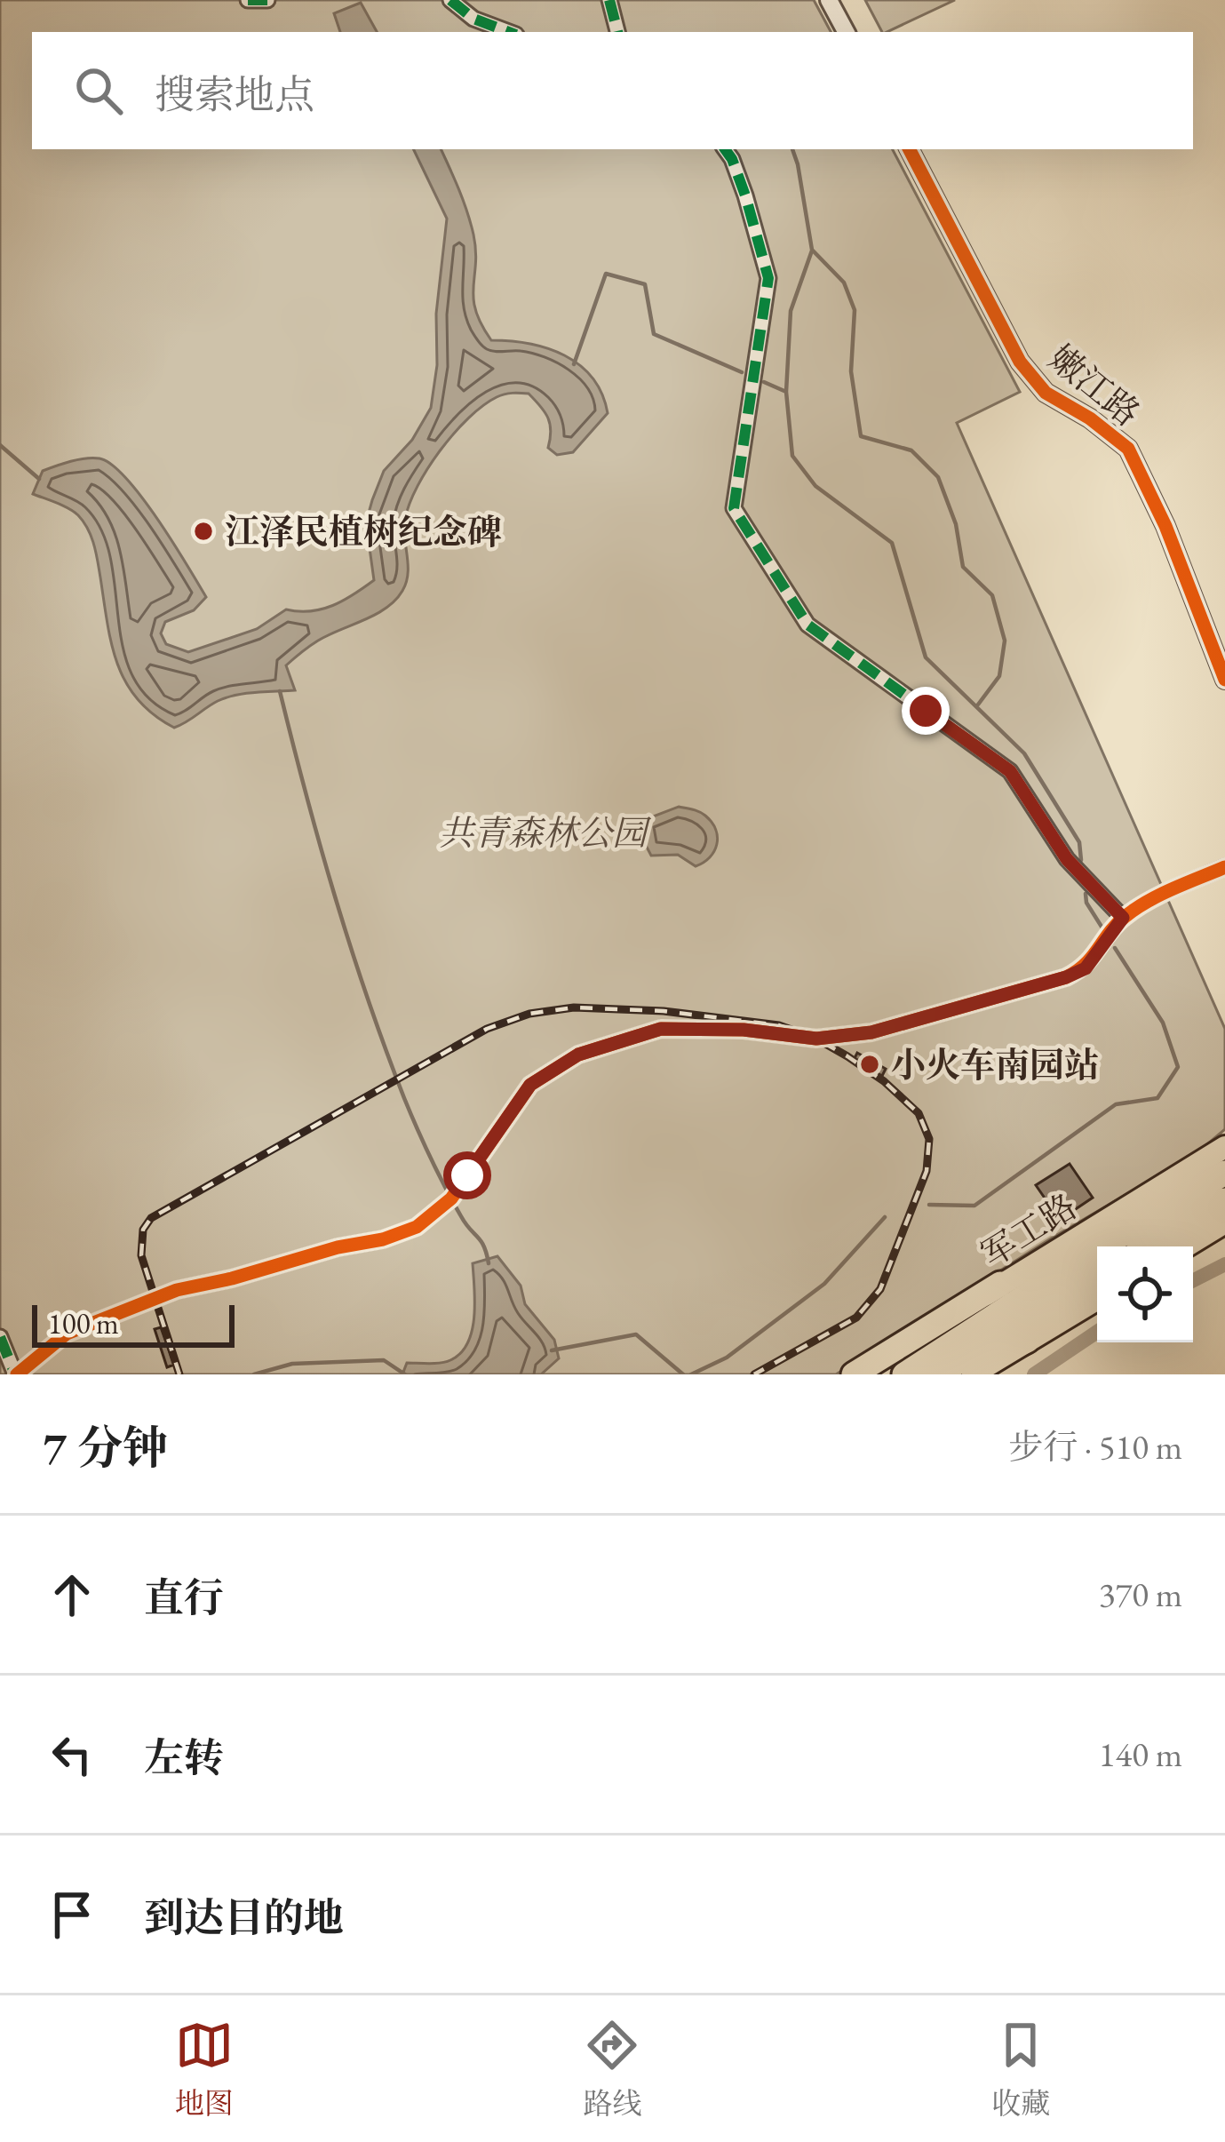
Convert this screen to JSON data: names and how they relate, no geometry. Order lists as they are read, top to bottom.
{
  "streets": {
    "main road": ["军工路"],
    "street": ["嫩江路"]
  },
  "parks": ["共青森林公园"],
  "places": ["江泽民植树纪念碑", "小火车南园站"],
  "scale_bar": "100 m",
  "page": {
    "search": "搜索地点",
    "scale": "100 m",
    "heading": ["7 分钟", "步行 · 510 m"],
    "list": [
      ["直行", "370 m"],
      ["左转", "140 m"],
      "到达目的地"
    ],
    "nav": ["地图", "路线", "收藏"]
  }
}
